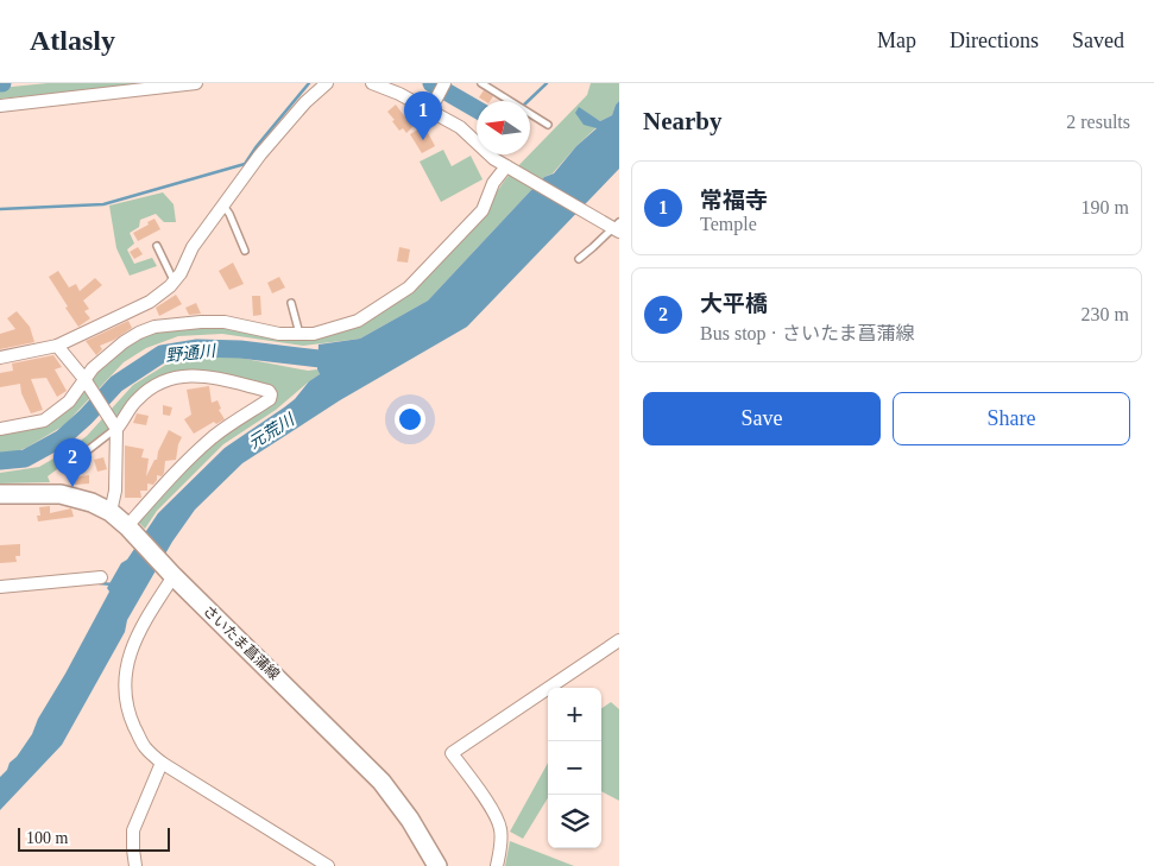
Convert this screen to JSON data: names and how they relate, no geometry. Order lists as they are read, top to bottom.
{
  "streets": {
    "main road": ["さいたま菖蒲線"]
  },
  "water": ["野通川", "元荒川"],
  "scale_bar": "100 m",
  "north": "left",
  "page": {
    "header": "Atlasly",
    "nav": ["Map", "Directions", "Saved"],
    "heading": ["Nearby", "2 results"],
    "pins": ["1", "2"],
    "list": [
      {
        "mark": "1",
        "name": "常福寺",
        "note": "Temple",
        "value": "190 m"
      },
      {
        "mark": "2",
        "name": "大平橋",
        "note": "Bus stop · さいたま菖蒲線",
        "value": "230 m"
      }
    ],
    "buttons": ["Save", "Share"],
    "map_buttons": ["+", "−"],
    "scale": "100 m"
  }
}
